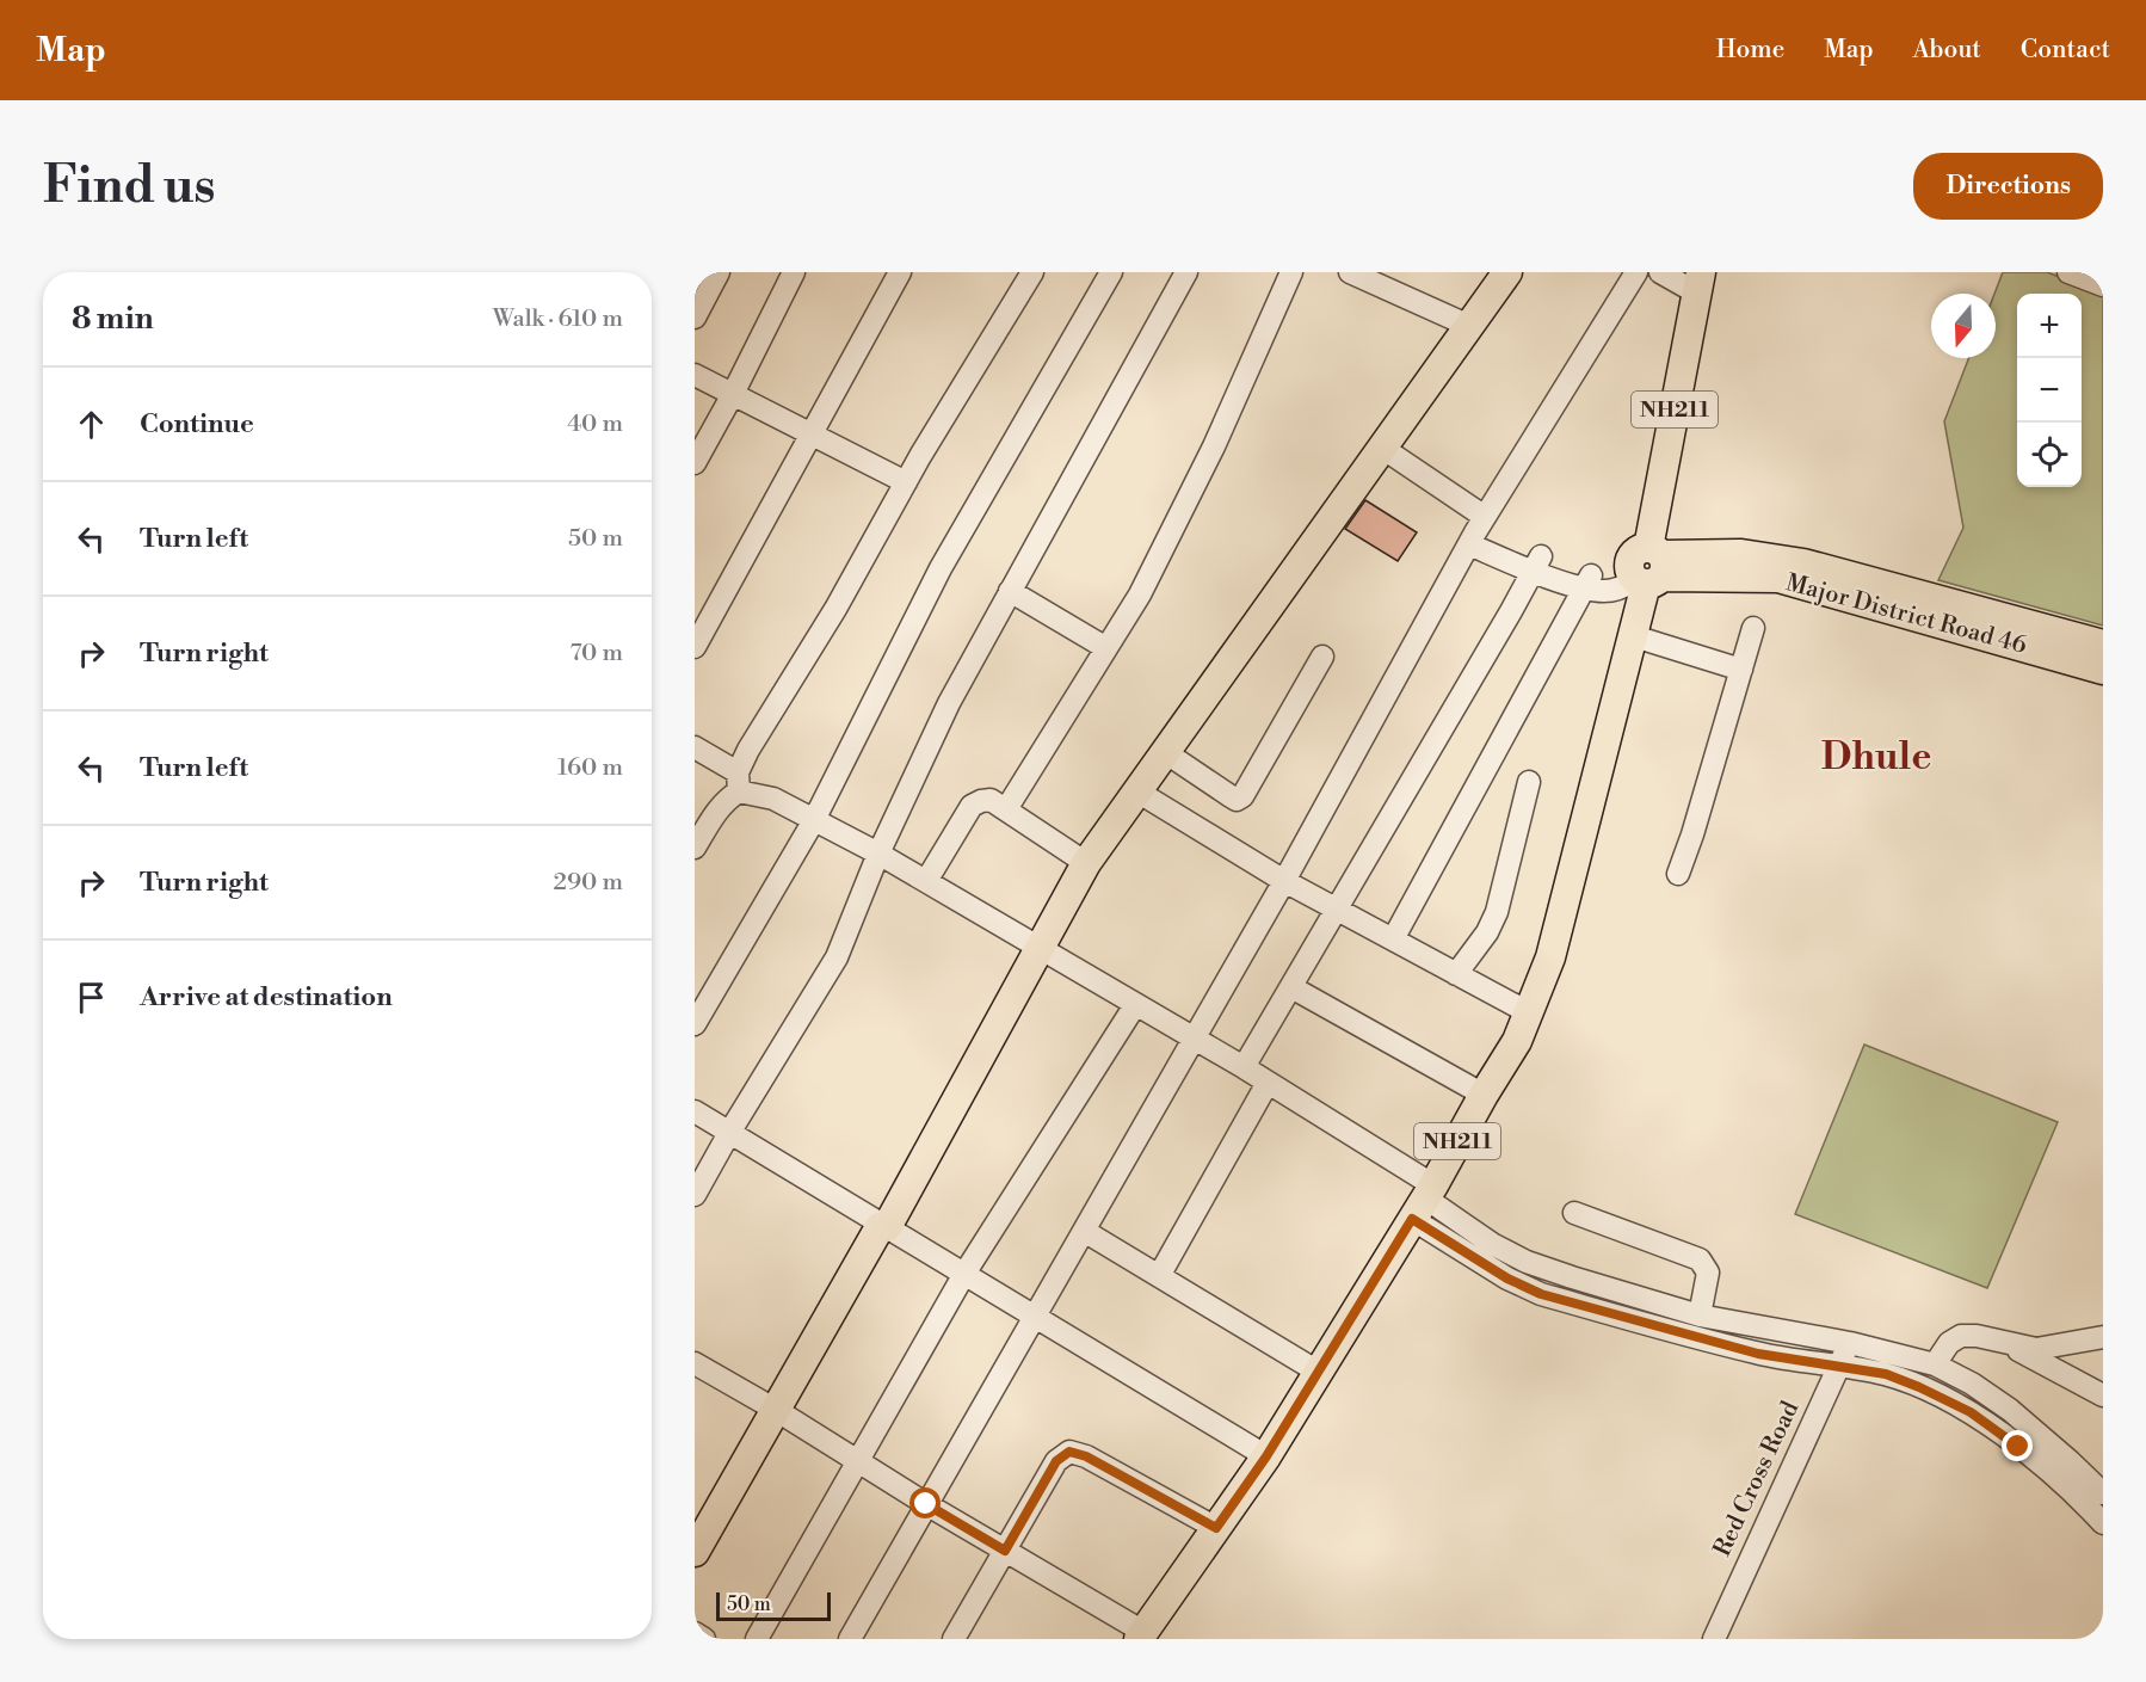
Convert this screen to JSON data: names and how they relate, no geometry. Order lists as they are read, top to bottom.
{
  "streets": {
    "main road": ["NH211", "Major District Road 46"],
    "street": ["Red Cross Road"]
  },
  "crossings": [
    ["NH211", "Major District Road 46"]
  ],
  "districts": ["Dhule"],
  "scale_bar": "50 m",
  "north": "bottom",
  "page": {
    "header": "Map",
    "nav": [
      "Home",
      "Map",
      "About",
      "Contact"
    ],
    "buttons": "Directions",
    "title": "Find us",
    "heading": ["8 min", "Walk · 610 m"],
    "map_buttons": ["+", "−"],
    "list": [
      ["Continue", "40 m"],
      ["Turn left", "50 m"],
      ["Turn right", "70 m"],
      ["Turn left", "160 m"],
      ["Turn right", "290 m"],
      "Arrive at destination"
    ],
    "scale": "50 m"
  }
}
